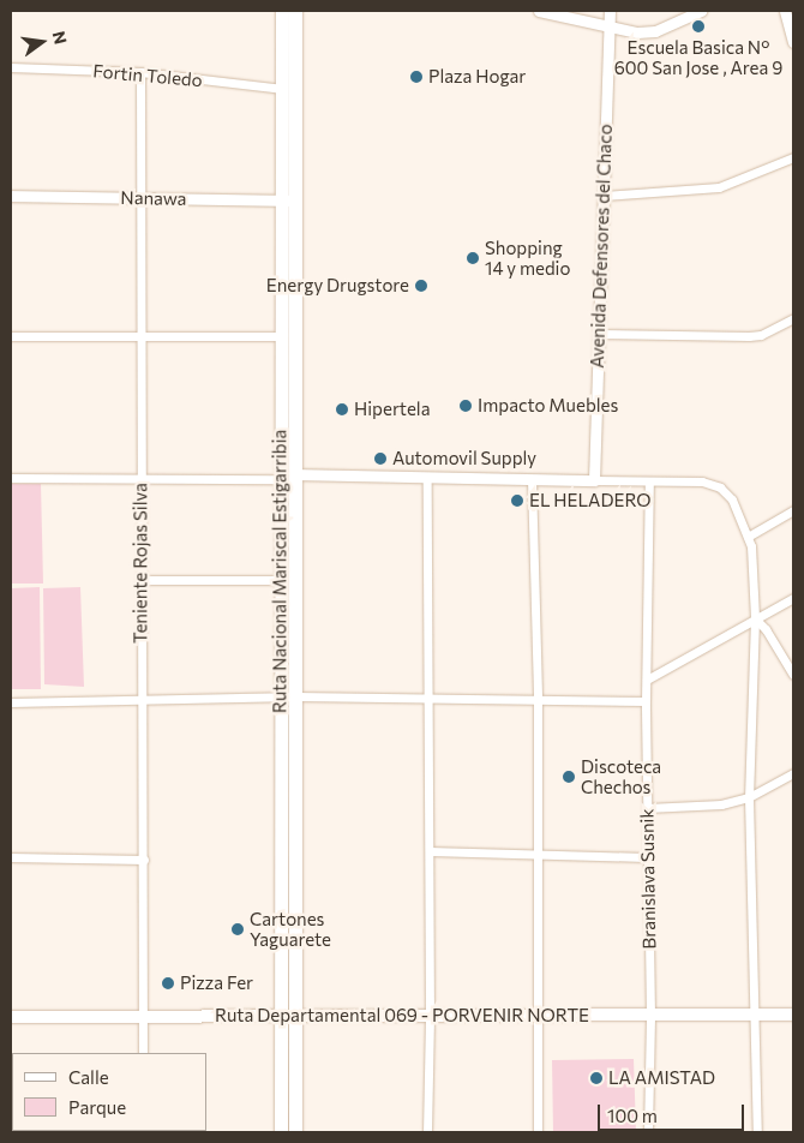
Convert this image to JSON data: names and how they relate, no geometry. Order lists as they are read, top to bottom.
{
  "streets": {
    "highway": ["Ruta Nacional Mariscal Estigarribia"],
    "main road": ["Ruta Departamental 069 - PORVENIR NORTE"],
    "street": [
      "Fortin Toledo",
      "Nanawa",
      "Avenida Defensores del Chaco",
      "Teniente Rojas Silva",
      "Branislava Susnik"
    ]
  },
  "crossings": [
    ["Fortin Toledo", "Teniente Rojas Silva"],
    ["Fortin Toledo", "Ruta Nacional Mariscal Estigarribia"],
    ["Nanawa", "Teniente Rojas Silva"],
    ["Nanawa", "Ruta Nacional Mariscal Estigarribia"],
    ["Teniente Rojas Silva", "Ruta Departamental 069 - PORVENIR NORTE"],
    ["Ruta Nacional Mariscal Estigarribia", "Ruta Departamental 069 - PORVENIR NORTE"],
    ["Branislava Susnik", "Ruta Departamental 069 - PORVENIR NORTE"]
  ],
  "places": [
    "Escuela Basica N° 600 San Jose , Area 9",
    "Plaza Hogar",
    "Shopping 14 y medio",
    "Energy Drugstore",
    "Impacto Muebles",
    "Hipertela",
    "Automovil Supply",
    "EL HELADERO",
    "Discoteca Chechos",
    "Cartones Yaguarete",
    "Pizza Fer",
    "LA AMISTAD"
  ],
  "legend": ["Calle", "Parque"],
  "scale_bar": "100 m",
  "north": "right"
}
